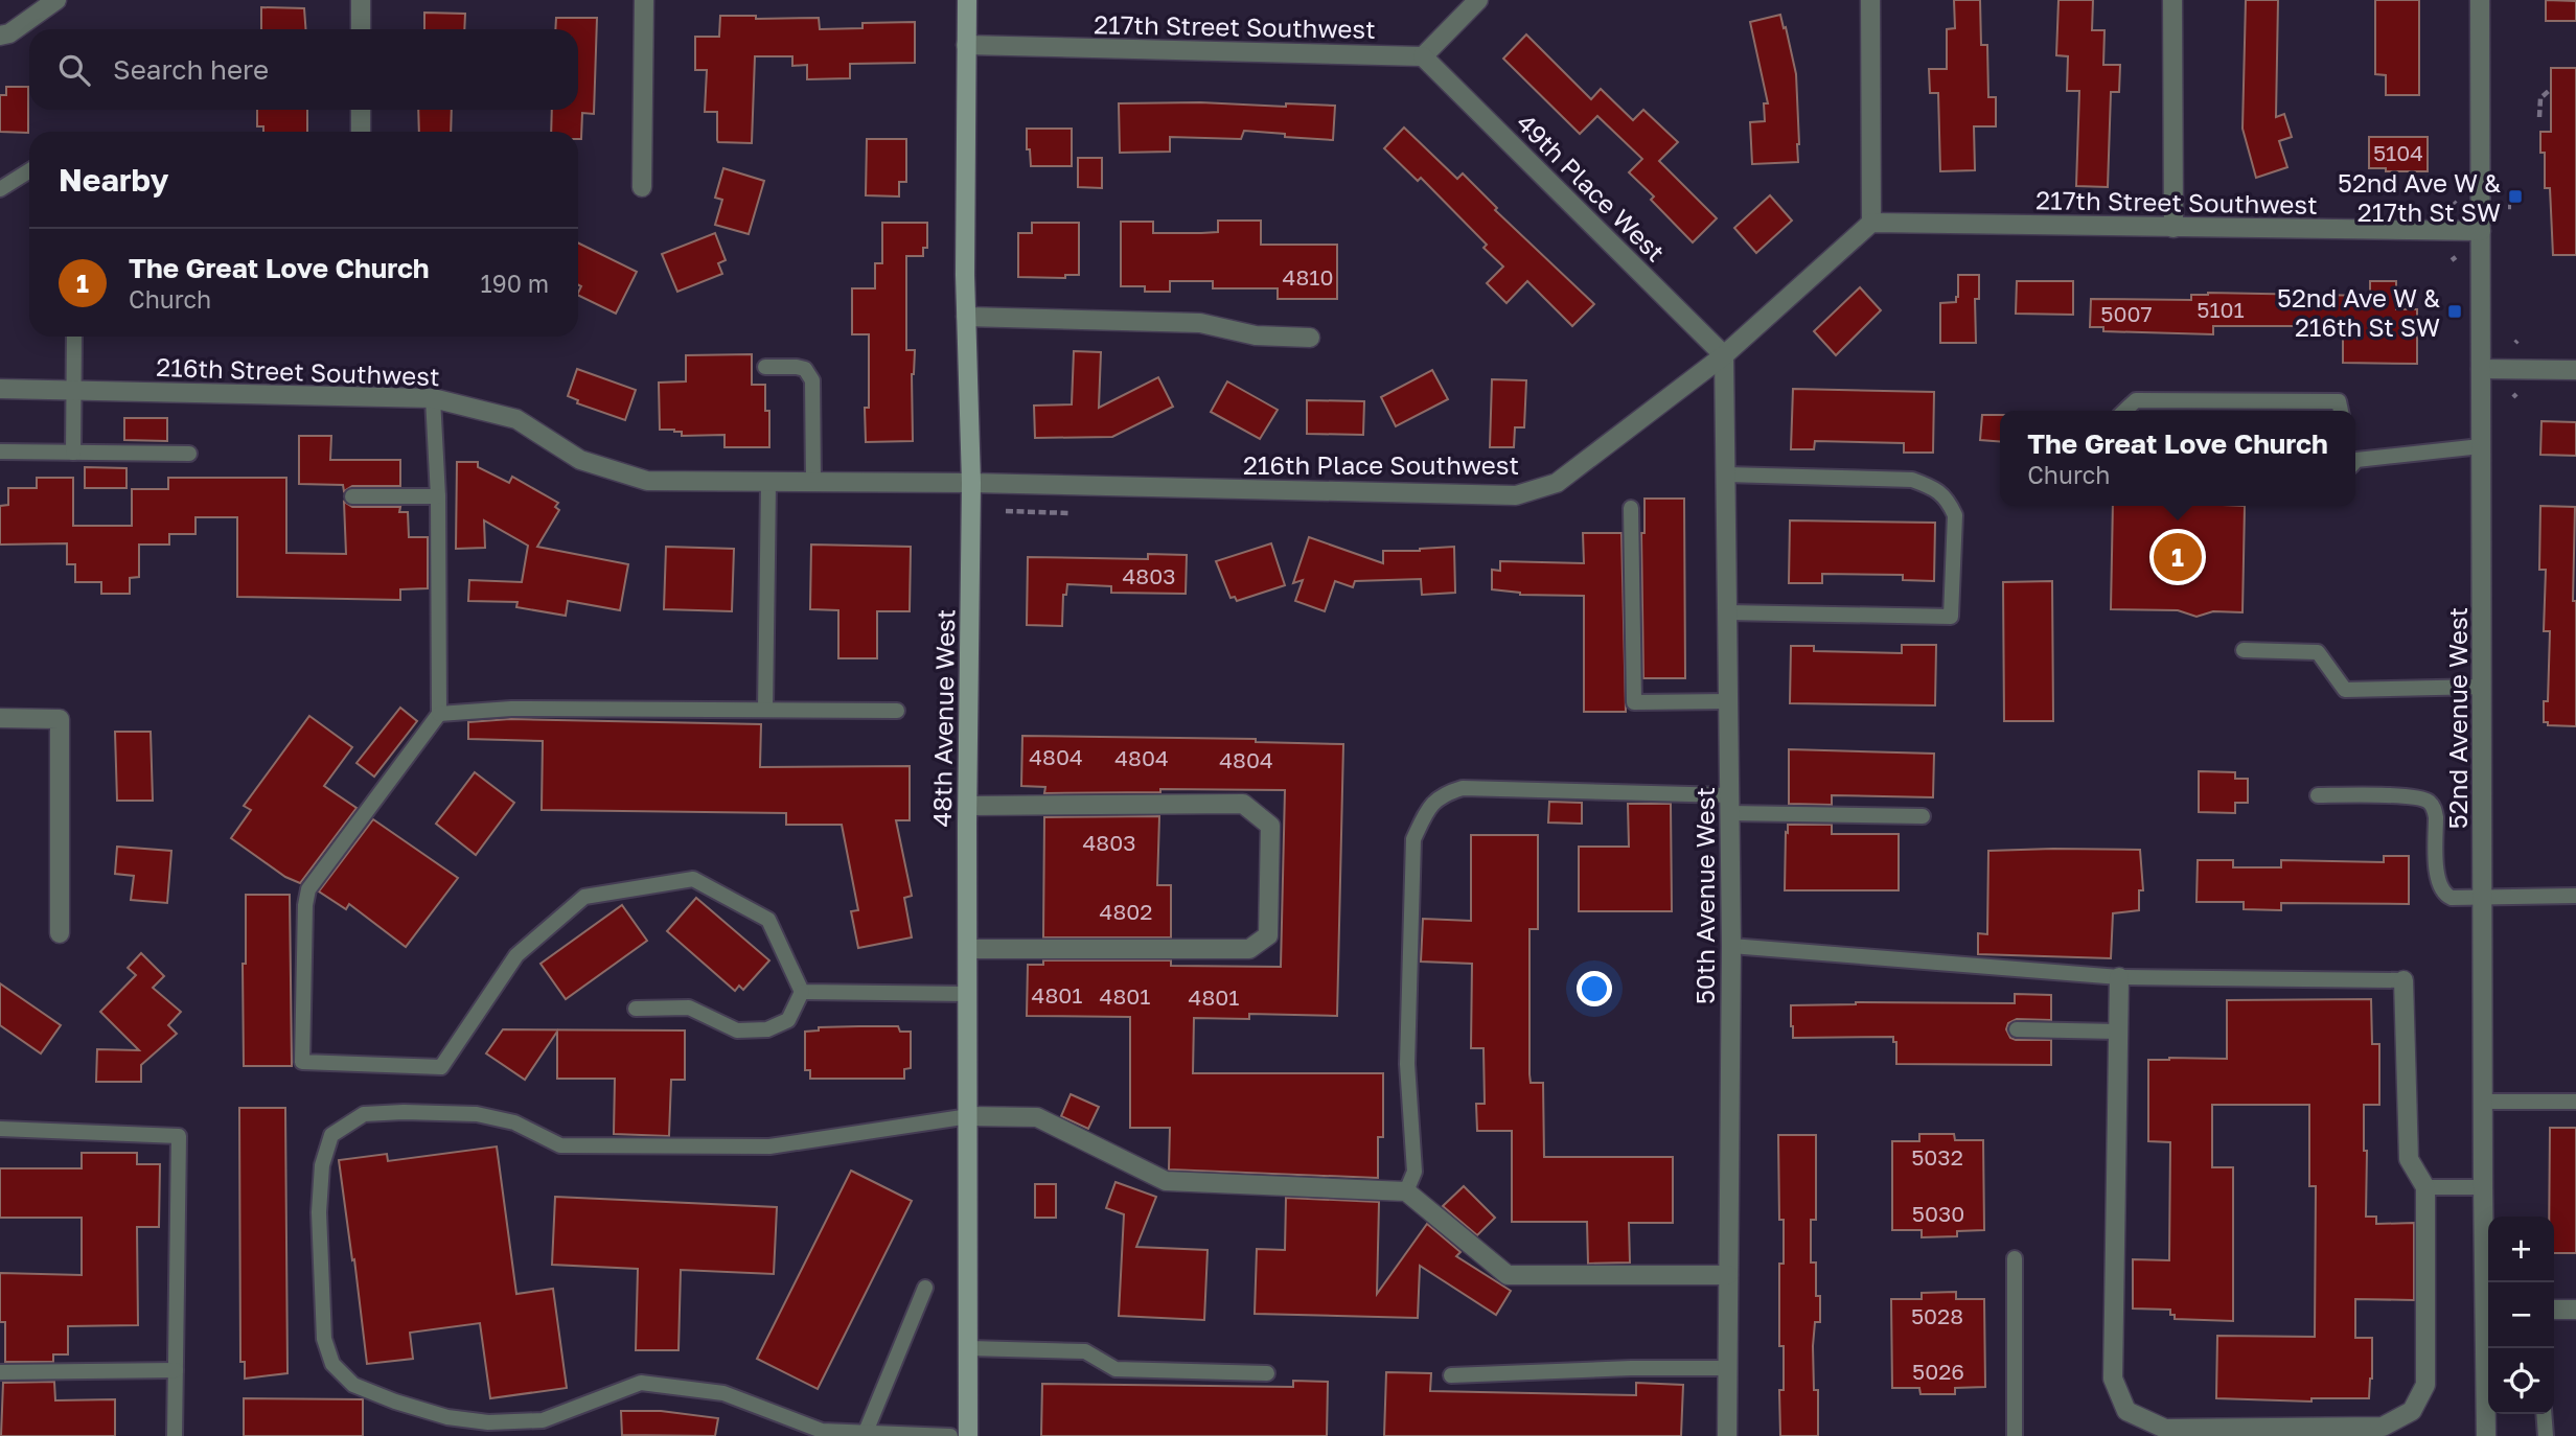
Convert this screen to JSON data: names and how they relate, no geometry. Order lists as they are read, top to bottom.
{
  "streets": {
    "main road": ["48th Avenue West"],
    "street": [
      "217th Street Southwest",
      "49th Place West",
      "216th Street Southwest",
      "216th Place Southwest",
      "52nd Avenue West",
      "50th Avenue West"
    ]
  },
  "crossings": [
    ["217th Street Southwest", "49th Place West"],
    ["217th Street Southwest", "216th Place Southwest"],
    ["217th Street Southwest", "48th Avenue West"],
    ["217th Street Southwest", "52nd Avenue West"],
    ["49th Place West", "216th Place Southwest"],
    ["49th Place West", "50th Avenue West"],
    ["216th Street Southwest", "216th Place Southwest"],
    ["216th Street Southwest", "48th Avenue West"],
    ["216th Place Southwest", "48th Avenue West"],
    ["216th Place Southwest", "50th Avenue West"]
  ],
  "places": {
    "transit": ["52nd Ave W & 217th St SW", "52nd Ave W & 216th St SW"]
  },
  "house_numbers": [
    "5104",
    "4810",
    "5101",
    "5007",
    "4803",
    "4804",
    "4804",
    "4804",
    "4803",
    "4802",
    "4801",
    "4801",
    "4801",
    "5032",
    "5030",
    "5028",
    "5026"
  ],
  "page": {
    "search": "Search here",
    "heading": "Nearby",
    "list": [
      {
        "mark": "1",
        "name": "The Great Love Church",
        "note": "Church",
        "value": "190 m"
      }
    ],
    "popup": ["The Great Love Church", "Church"],
    "pins": "1",
    "map_buttons": ["+", "−"]
  }
}
